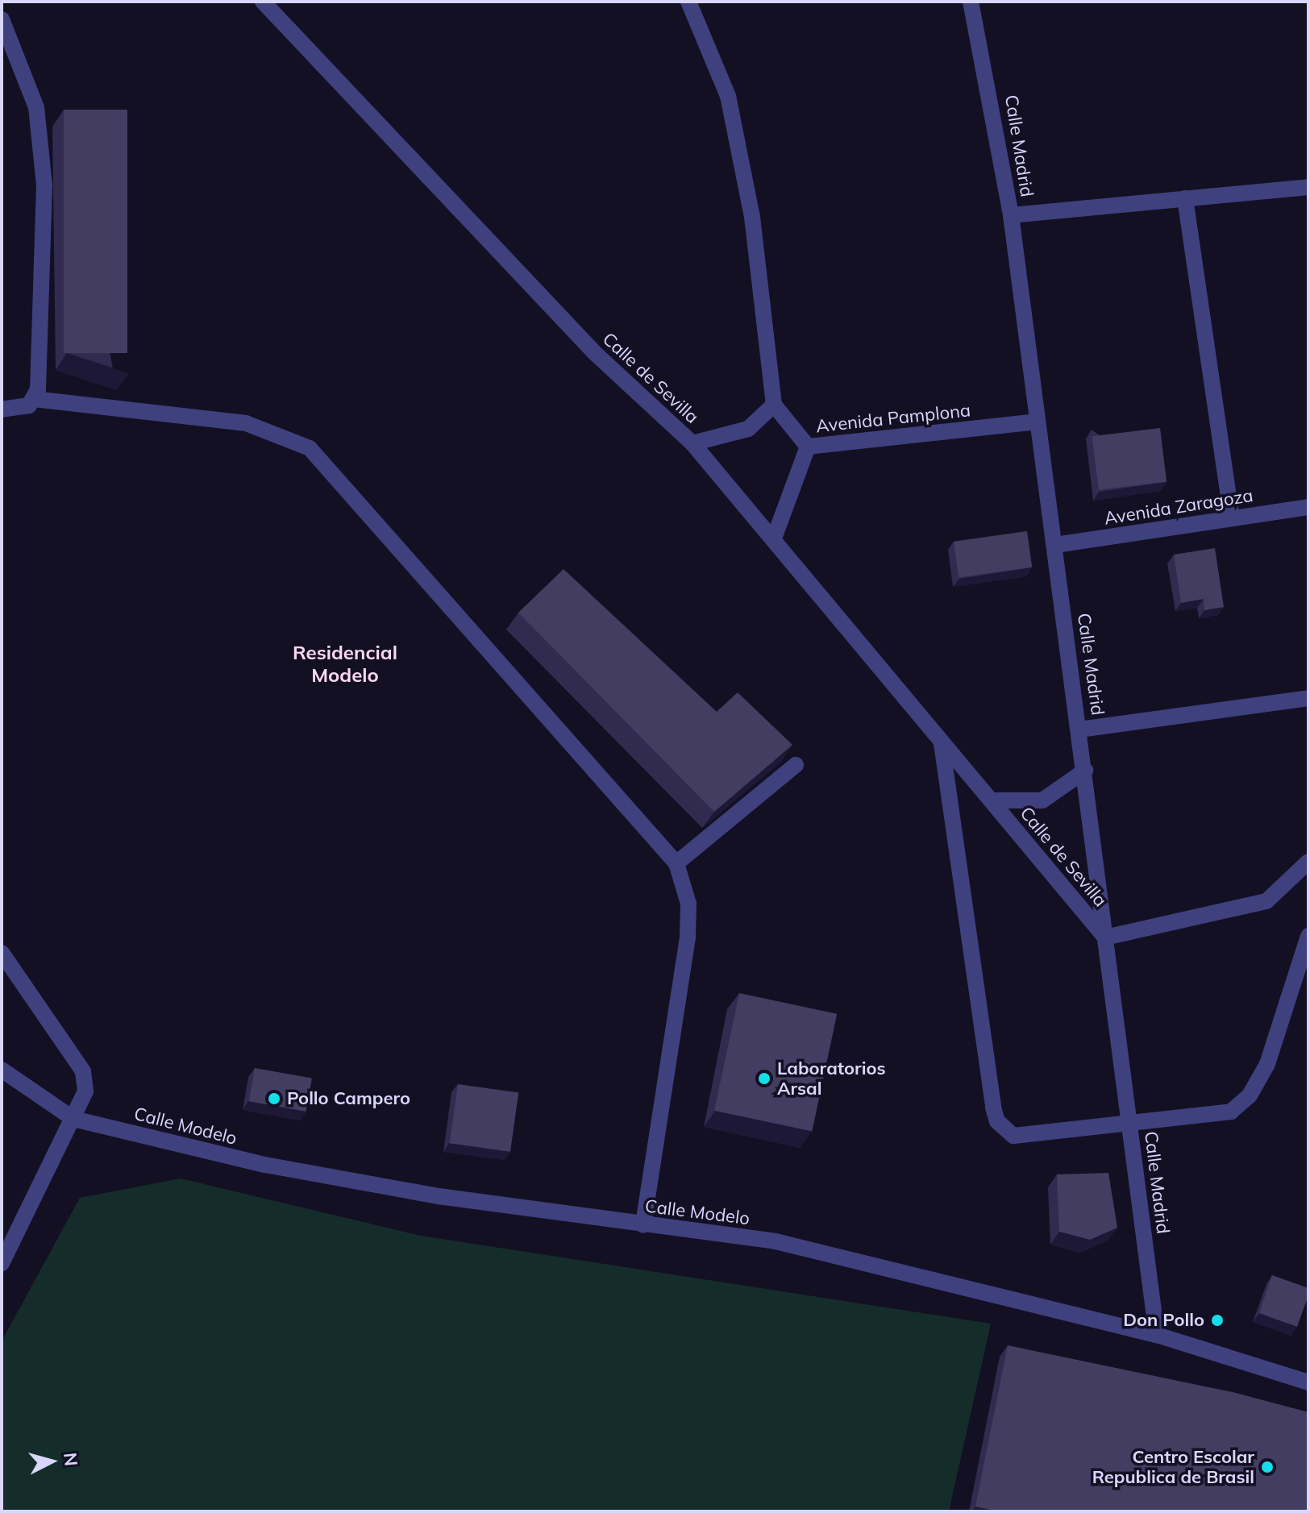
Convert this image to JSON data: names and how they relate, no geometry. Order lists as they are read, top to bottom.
{
  "streets": {
    "street": [
      "Calle Madrid",
      "Calle de Sevilla",
      "Avenida Pamplona",
      "Avenida Zaragoza",
      "Calle Modelo"
    ]
  },
  "crossings": [
    ["Calle Madrid", "Calle de Sevilla"],
    ["Calle Madrid", "Avenida Pamplona"],
    ["Calle Madrid", "Avenida Zaragoza"],
    ["Calle Madrid", "Calle Modelo"]
  ],
  "districts": ["Residencial Modelo"],
  "places": [
    "Laboratorios Arsal",
    "Pollo Campero",
    "Don Pollo",
    "Centro Escolar Republica de Brasil"
  ],
  "north": "right"
}
